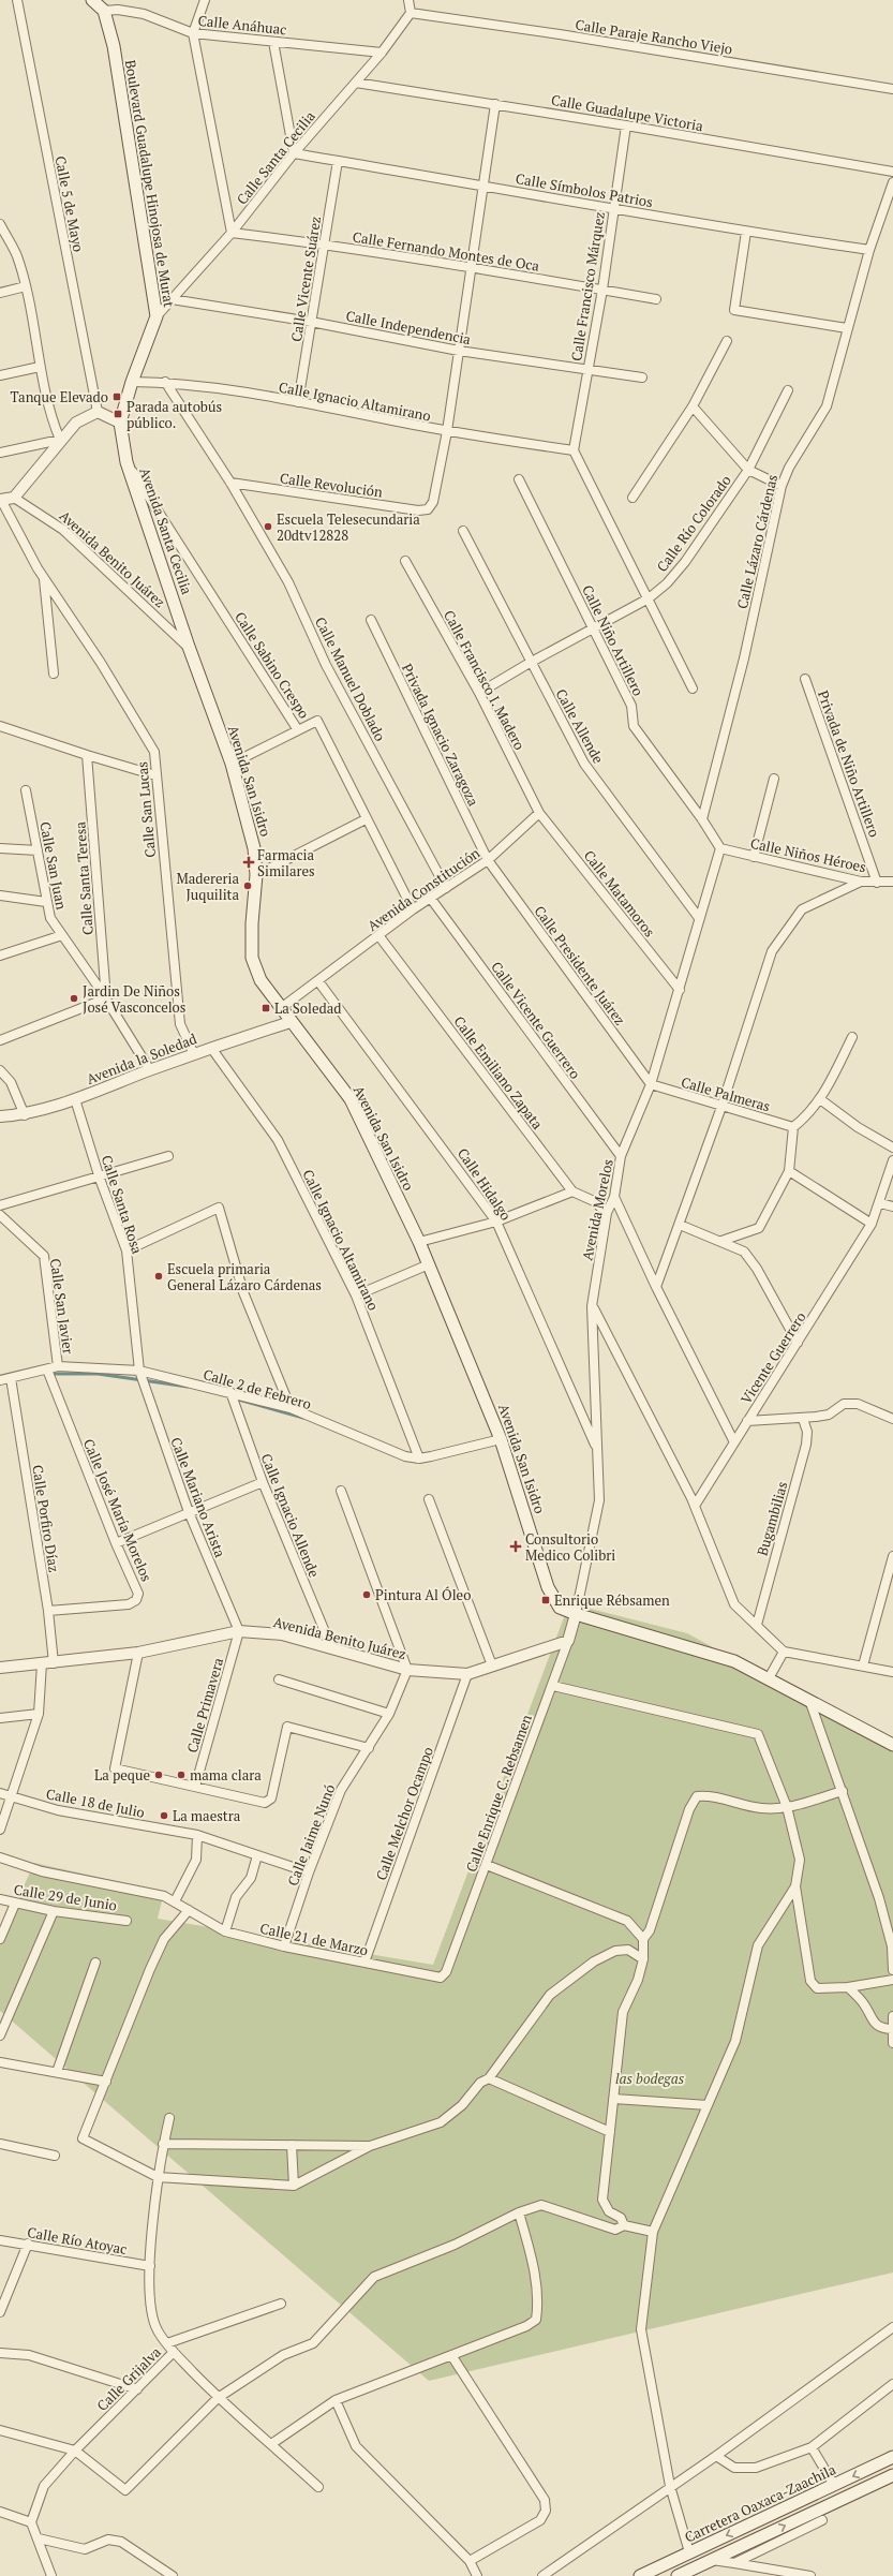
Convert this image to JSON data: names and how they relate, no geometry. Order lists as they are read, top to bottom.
{
  "streets": {
    "main road": [
      "Boulevard Guadalupe Hinojosa de Murat",
      "Avenida Santa Cecilia",
      "Avenida San Isidro",
      "Carretera Oaxaca-Zaachila"
    ],
    "street": [
      "Calle Anáhuac",
      "Calle Paraje Rancho Viejo",
      "Calle Guadalupe Victoria",
      "Calle Santa Cecilia",
      "Calle Símbolos Patrios",
      "Calle 5 de Mayo",
      "Calle Fernando Montes de Oca",
      "Calle Vicente Suárez",
      "Calle Francisco Márquez",
      "Calle Independencia",
      "Calle Ignacio Altamirano",
      "Calle Revolución",
      "Calle Río Colorado",
      "Calle Lázaro Cárdenas",
      "Avenida Benito Juárez",
      "Calle Niño Artillero",
      "Calle Sabino Crespo",
      "Calle Manuel Doblado",
      "Calle Francisco I. Madero",
      "Calle Allende",
      "Privada Ignacio Zaragoza",
      "Privada de Niño Artillero",
      "Calle San Lucas",
      "Calle Niños Héroes",
      "Calle San Juan",
      "Calle Santa Teresa",
      "Avenida Constitución",
      "Calle Matamoros",
      "Calle Presidente Juárez",
      "Calle Vicente Guerrero",
      "Avenida la Soledad",
      "Calle Emiliano Zapata",
      "Calle Palmeras",
      "Calle Hidalgo",
      "Calle Santa Rosa",
      "Avenida Morelos",
      "Calle San Javier",
      "Vicente Guerrero",
      "Calle 2 de Febrero",
      "Calle Mariano Arista",
      "Calle José María Morelos",
      "Calle Ignacio Allende",
      "Calle Porfiro Díaz",
      "Bugambilias",
      "Calle Primavera",
      "Calle Enrique C. Rebsamen",
      "Calle 18 de Julio",
      "Calle Melchor Ocampo",
      "Calle Jaime Nunó",
      "Calle 29 de Junio",
      "Calle 21 de Marzo",
      "Calle Río Atoyac",
      "Calle Grijalva"
    ]
  },
  "crossings": [
    ["Calle Anáhuac", "Calle Santa Cecilia"],
    ["Calle Anáhuac", "Boulevard Guadalupe Hinojosa de Murat"],
    ["Calle Paraje Rancho Viejo", "Calle Santa Cecilia"],
    ["Calle Guadalupe Victoria", "Calle Santa Cecilia"],
    ["Calle Guadalupe Victoria", "Calle Francisco Márquez"],
    ["Calle Santa Cecilia", "Boulevard Guadalupe Hinojosa de Murat"],
    ["Calle Santa Cecilia", "Calle Símbolos Patrios"],
    ["Calle Santa Cecilia", "Calle Fernando Montes de Oca"],
    ["Calle Santa Cecilia", "Calle Independencia"],
    ["Boulevard Guadalupe Hinojosa de Murat", "Calle Ignacio Altamirano"],
    ["Boulevard Guadalupe Hinojosa de Murat", "Avenida Santa Cecilia"],
    ["Calle Símbolos Patrios", "Calle Vicente Suárez"],
    ["Calle Símbolos Patrios", "Calle Francisco Márquez"],
    ["Calle Símbolos Patrios", "Calle Lázaro Cárdenas"],
    ["Calle Fernando Montes de Oca", "Calle Vicente Suárez"],
    ["Calle Fernando Montes de Oca", "Calle Francisco Márquez"],
    ["Calle Vicente Suárez", "Calle Independencia"],
    ["Calle Vicente Suárez", "Calle Ignacio Altamirano"],
    ["Calle Francisco Márquez", "Calle Independencia"],
    ["Calle Francisco Márquez", "Calle Ignacio Altamirano"],
    ["Calle Ignacio Altamirano", "Calle Revolución"],
    ["Calle Ignacio Altamirano", "Calle Manuel Doblado"],
    ["Calle Ignacio Altamirano", "Avenida la Soledad"],
    ["Calle Ignacio Altamirano", "Calle 2 de Febrero"],
    ["Calle Revolución", "Calle Manuel Doblado"],
    ["Calle Río Colorado", "Calle Niño Artillero"],
    ["Calle Río Colorado", "Calle Francisco I. Madero"],
    ["Calle Río Colorado", "Calle Allende"],
    ["Avenida Santa Cecilia", "Avenida Benito Juárez"],
    ["Avenida Santa Cecilia", "Calle Sabino Crespo"],
    ["Avenida Santa Cecilia", "Avenida San Isidro"],
    ["Calle Lázaro Cárdenas", "Calle Niño Artillero"],
    ["Avenida Benito Juárez", "Avenida San Isidro"],
    ["Avenida Benito Juárez", "Calle Mariano Arista"],
    ["Avenida Benito Juárez", "Calle Ignacio Allende"],
    ["Avenida Benito Juárez", "Calle Porfiro Díaz"],
    ["Avenida Benito Juárez", "Calle Primavera"],
    ["Avenida Benito Juárez", "Calle Enrique C. Rebsamen"],
    ["Avenida Benito Juárez", "Calle Melchor Ocampo"],
    ["Avenida Benito Juárez", "Calle Jaime Nunó"],
    ["Calle Niño Artillero", "Calle Niños Héroes"],
    ["Calle Niño Artillero", "Avenida Morelos"],
    ["Calle Sabino Crespo", "Avenida Constitución"],
    ["Calle Manuel Doblado", "Avenida Constitución"],
    ["Calle Francisco I. Madero", "Avenida Constitución"],
    ["Calle Francisco I. Madero", "Calle Matamoros"],
    ["Calle Allende", "Avenida Morelos"],
    ["Privada Ignacio Zaragoza", "Avenida Constitución"],
    ["Privada Ignacio Zaragoza", "Calle Presidente Juárez"],
    ["Privada de Niño Artillero", "Calle Niños Héroes"],
    ["Avenida San Isidro", "Avenida Constitución"],
    ["Avenida San Isidro", "Avenida la Soledad"],
    ["Avenida San Isidro", "Avenida Morelos"],
    ["Avenida San Isidro", "Calle 2 de Febrero"],
    ["Avenida San Isidro", "Calle Enrique C. Rebsamen"],
    ["Calle San Lucas", "Avenida la Soledad"],
    ["Calle Niños Héroes", "Avenida Morelos"],
    ["Calle San Juan", "Calle Santa Teresa"],
    ["Calle San Juan", "Avenida la Soledad"],
    ["Avenida Constitución", "Calle Matamoros"],
    ["Avenida Constitución", "Calle Presidente Juárez"],
    ["Avenida Constitución", "Calle Vicente Guerrero"],
    ["Avenida Constitución", "Calle Emiliano Zapata"],
    ["Avenida Constitución", "Calle Hidalgo"],
    ["Calle Matamoros", "Avenida Morelos"],
    ["Calle Presidente Juárez", "Calle Palmeras"],
    ["Calle Presidente Juárez", "Avenida Morelos"],
    ["Calle Vicente Guerrero", "Avenida Morelos"],
    ["Avenida la Soledad", "Calle Santa Rosa"],
    ["Calle Emiliano Zapata", "Avenida Morelos"],
    ["Calle Palmeras", "Avenida Morelos"],
    ["Calle Hidalgo", "Avenida Morelos"],
    ["Calle Santa Rosa", "Calle 2 de Febrero"],
    ["Calle Santa Rosa", "Calle Mariano Arista"],
    ["Avenida Morelos", "Calle Enrique C. Rebsamen"],
    ["Calle San Javier", "Calle 2 de Febrero"],
    ["Calle 2 de Febrero", "Calle Mariano Arista"],
    ["Calle 2 de Febrero", "Calle José María Morelos"],
    ["Calle 2 de Febrero", "Calle Ignacio Allende"],
    ["Calle 2 de Febrero", "Calle Porfiro Díaz"],
    ["Calle Mariano Arista", "Calle Primavera"],
    ["Calle José María Morelos", "Calle Porfiro Díaz"],
    ["Calle Enrique C. Rebsamen", "Calle 21 de Marzo"],
    ["Calle 18 de Julio", "Calle Jaime Nunó"],
    ["Calle Melchor Ocampo", "Calle 21 de Marzo"],
    ["Calle Jaime Nunó", "Calle 21 de Marzo"],
    ["Calle Río Atoyac", "Calle Grijalva"]
  ],
  "parks": ["las bodegas"],
  "places": {
    "transit": [
      "Tanque Elevado",
      "Parada autobús público.",
      "La Soledad",
      "Enrique Rébsamen"
    ],
    "other": [
      "Escuela Telesecundaria 20dtv12828",
      "Madereria Juquilita",
      "Jardin De Niños José Vasconcelos",
      "Escuela primaria General Lázaro Cárdenas",
      "Pintura Al Óleo",
      "La peque",
      "mama clara",
      "La maestra"
    ],
    "health": ["Farmacia Similares", "Consultorio Medico Colibri"]
  }
}
